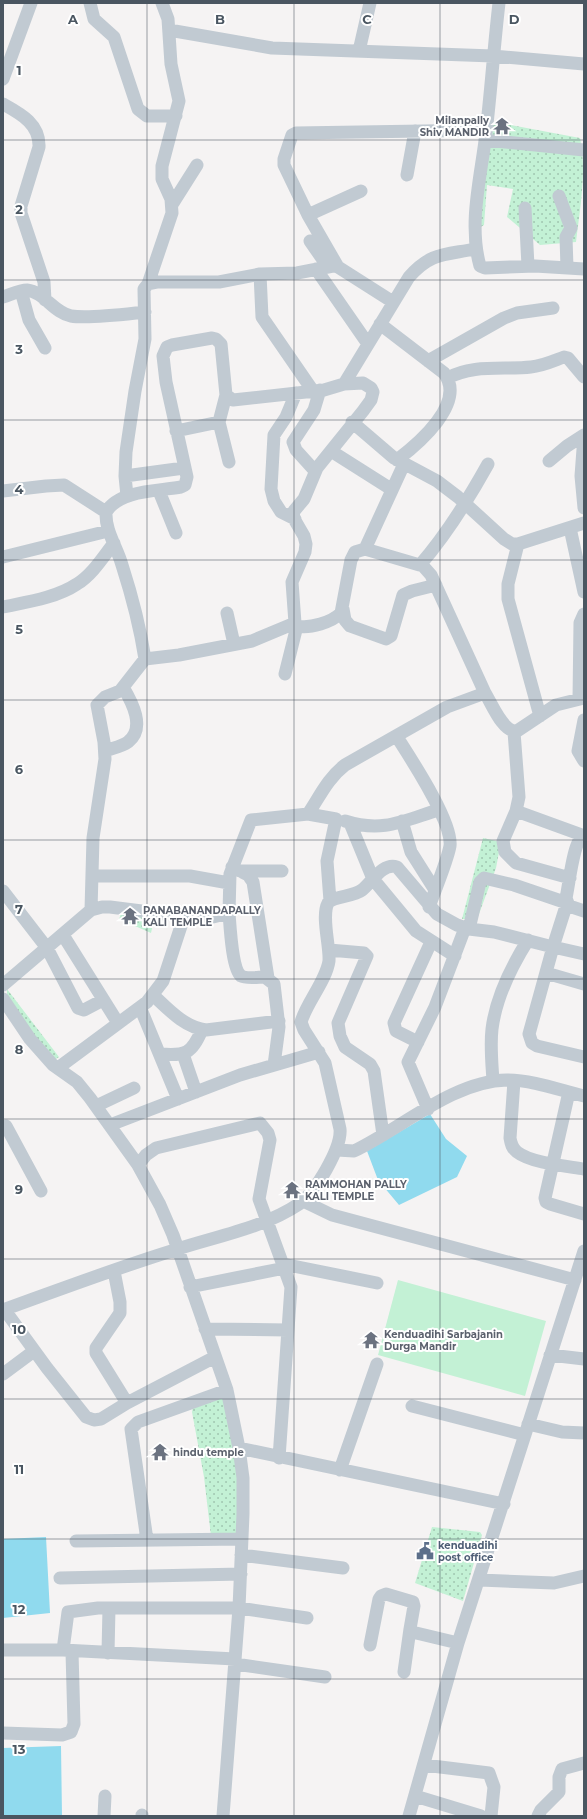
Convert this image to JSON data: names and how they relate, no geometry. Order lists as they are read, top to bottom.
{
  "places": {
    "temple": [
      "Milanpally Shiv MANDIR",
      "PANABANANDAPALLY KALI TEMPLE",
      "RAMMOHAN PALLY KALI TEMPLE",
      "Kenduadihi Sarbajanin Durga Mandir",
      "hindu temple"
    ],
    "public building": ["kenduadihi post office"]
  },
  "grid": {
    "columns": [
      "A",
      "B",
      "C",
      "D"
    ],
    "rows": [
      "1",
      "2",
      "3",
      "4",
      "5",
      "6",
      "7",
      "8",
      "9",
      "10",
      "11",
      "12",
      "13"
    ]
  }
}
